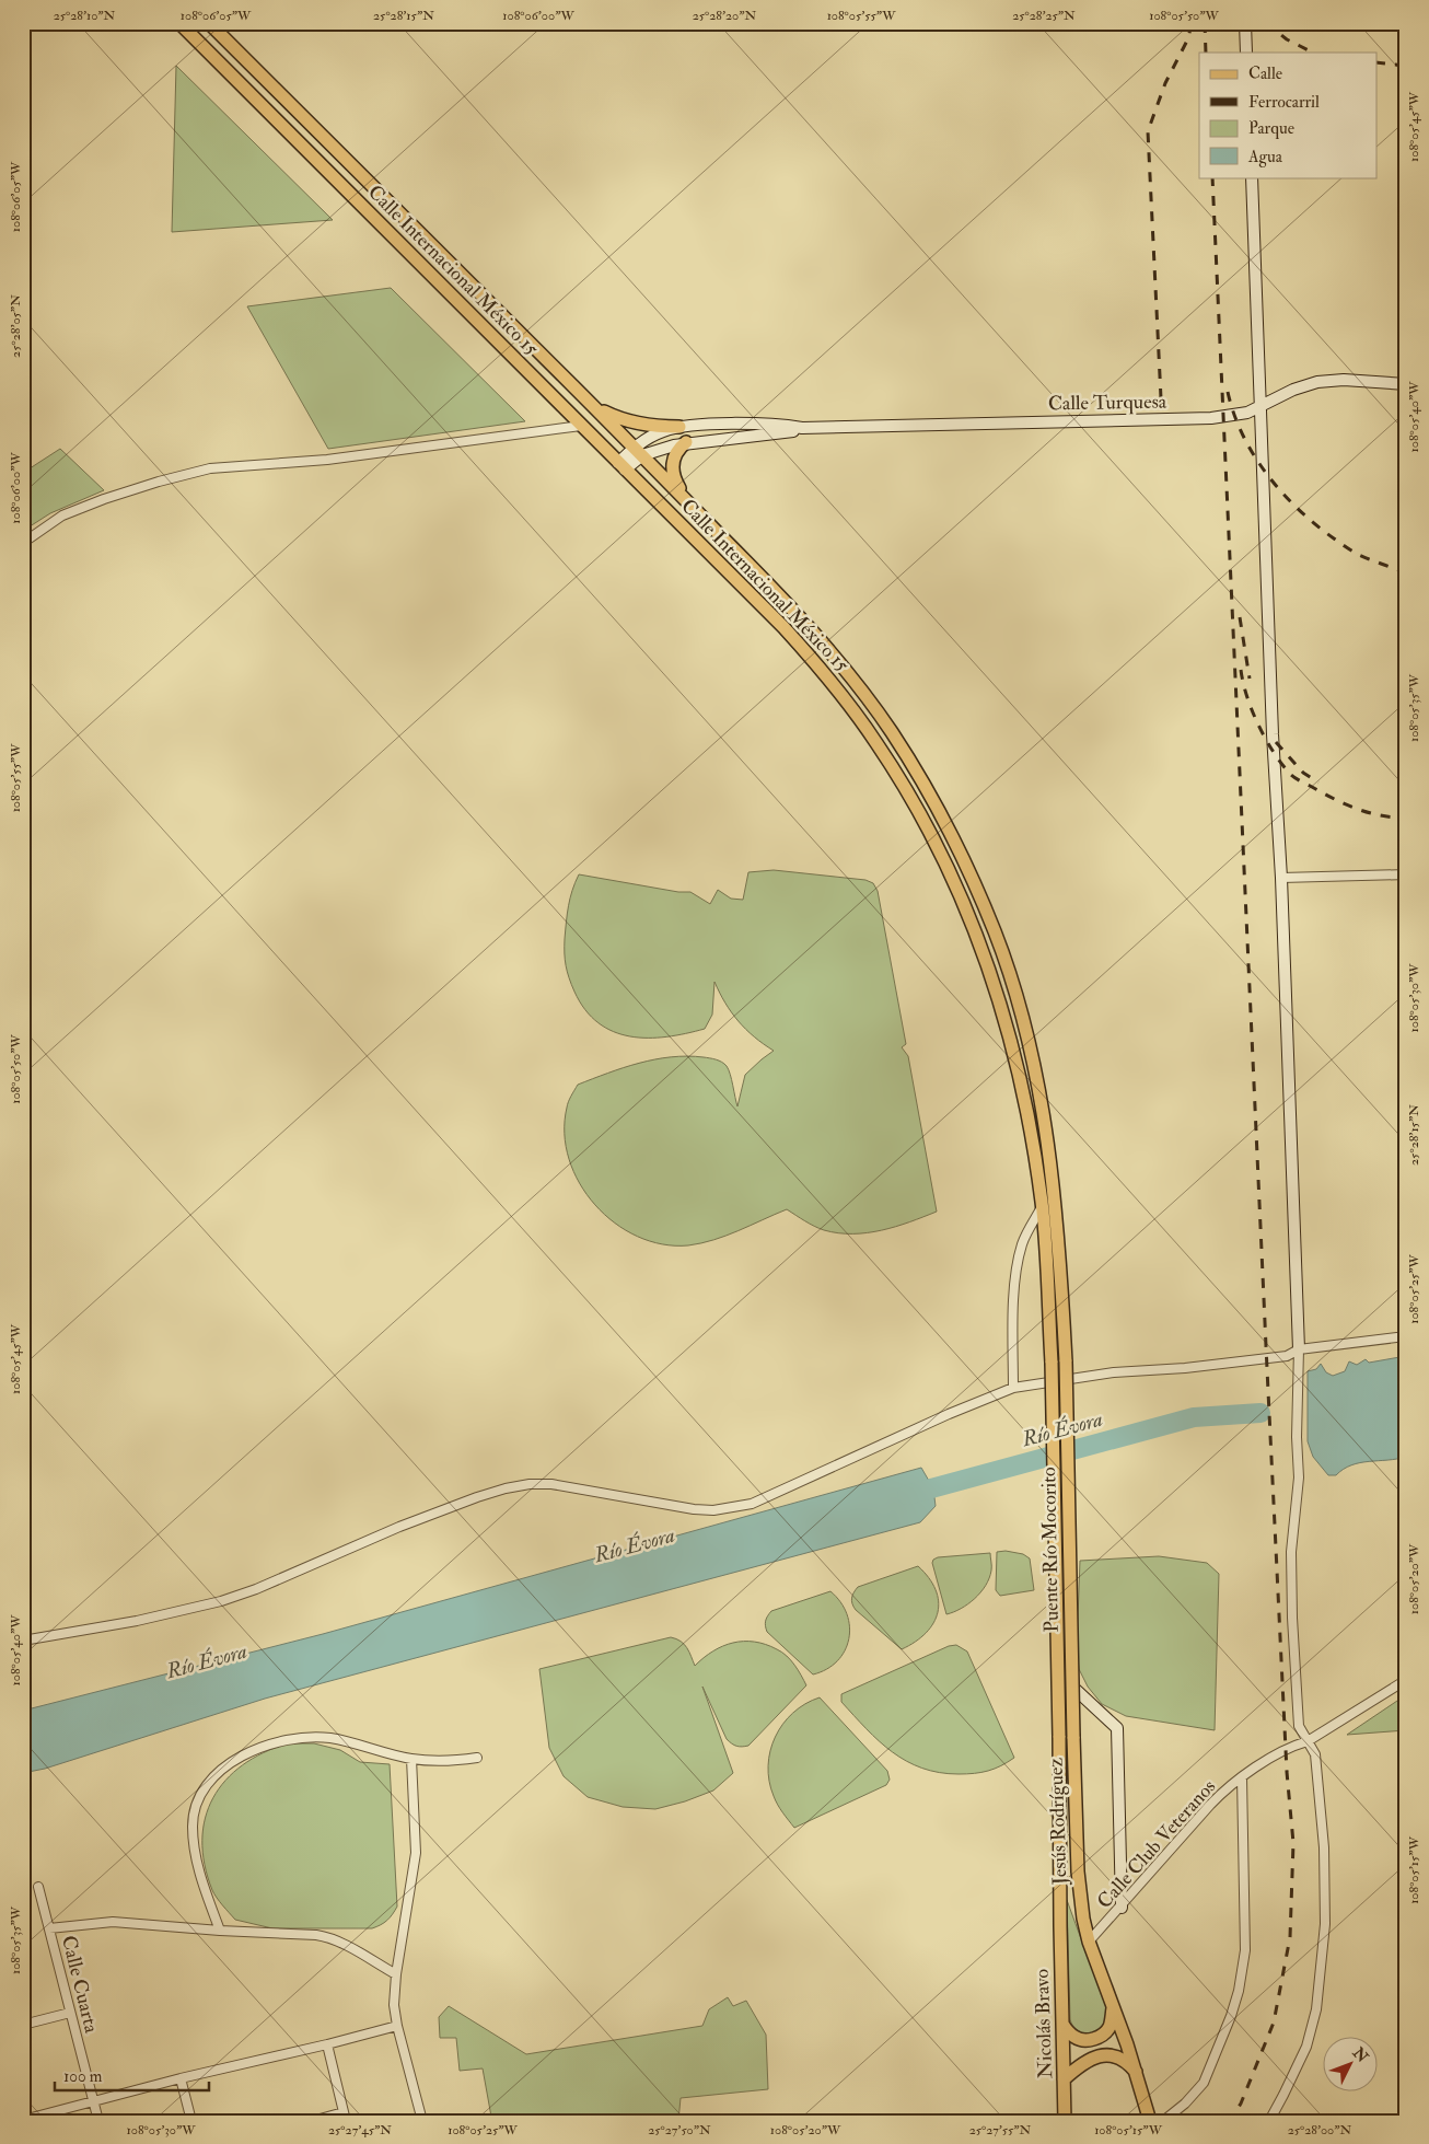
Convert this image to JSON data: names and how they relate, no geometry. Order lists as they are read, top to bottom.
{
  "streets": {
    "main road": [
      "Calle Internacional México 15",
      "Puente Río Mocorito",
      "Jesús Rodríguez",
      "Nicolás Bravo"
    ],
    "street": ["Calle Turquesa", "Calle Club Veteranos", "Calle Cuarta"]
  },
  "crossings": [
    ["Calle Internacional México 15", "Calle Turquesa"],
    ["Calle Internacional México 15", "Puente Río Mocorito"],
    ["Puente Río Mocorito", "Jesús Rodríguez"],
    ["Puente Río Mocorito", "Nicolás Bravo"],
    ["Jesús Rodríguez", "Calle Club Veteranos"]
  ],
  "water": ["Río Évora"],
  "legend": [
    "Calle",
    "Ferrocarril",
    "Parque",
    "Agua"
  ],
  "scale_bar": "100 m",
  "north": "top right",
  "coordinates": [
    "25°28'10\"N",
    "108°06'05\"W",
    "25°28'15\"N",
    "108°06'00\"W",
    "25°28'20\"N",
    "108°05'55\"W",
    "25°28'25\"N",
    "108°05'50\"W",
    "108°05'45\"W",
    "25°28'05\"N",
    "108°05'40\"W",
    "108°05'35\"W",
    "108°05'30\"W",
    "108°05'25\"W",
    "108°05'20\"W",
    "108°05'15\"W",
    "25°27'45\"N",
    "25°27'50\"N",
    "25°27'55\"N",
    "25°28'00\"N"
  ]
}
